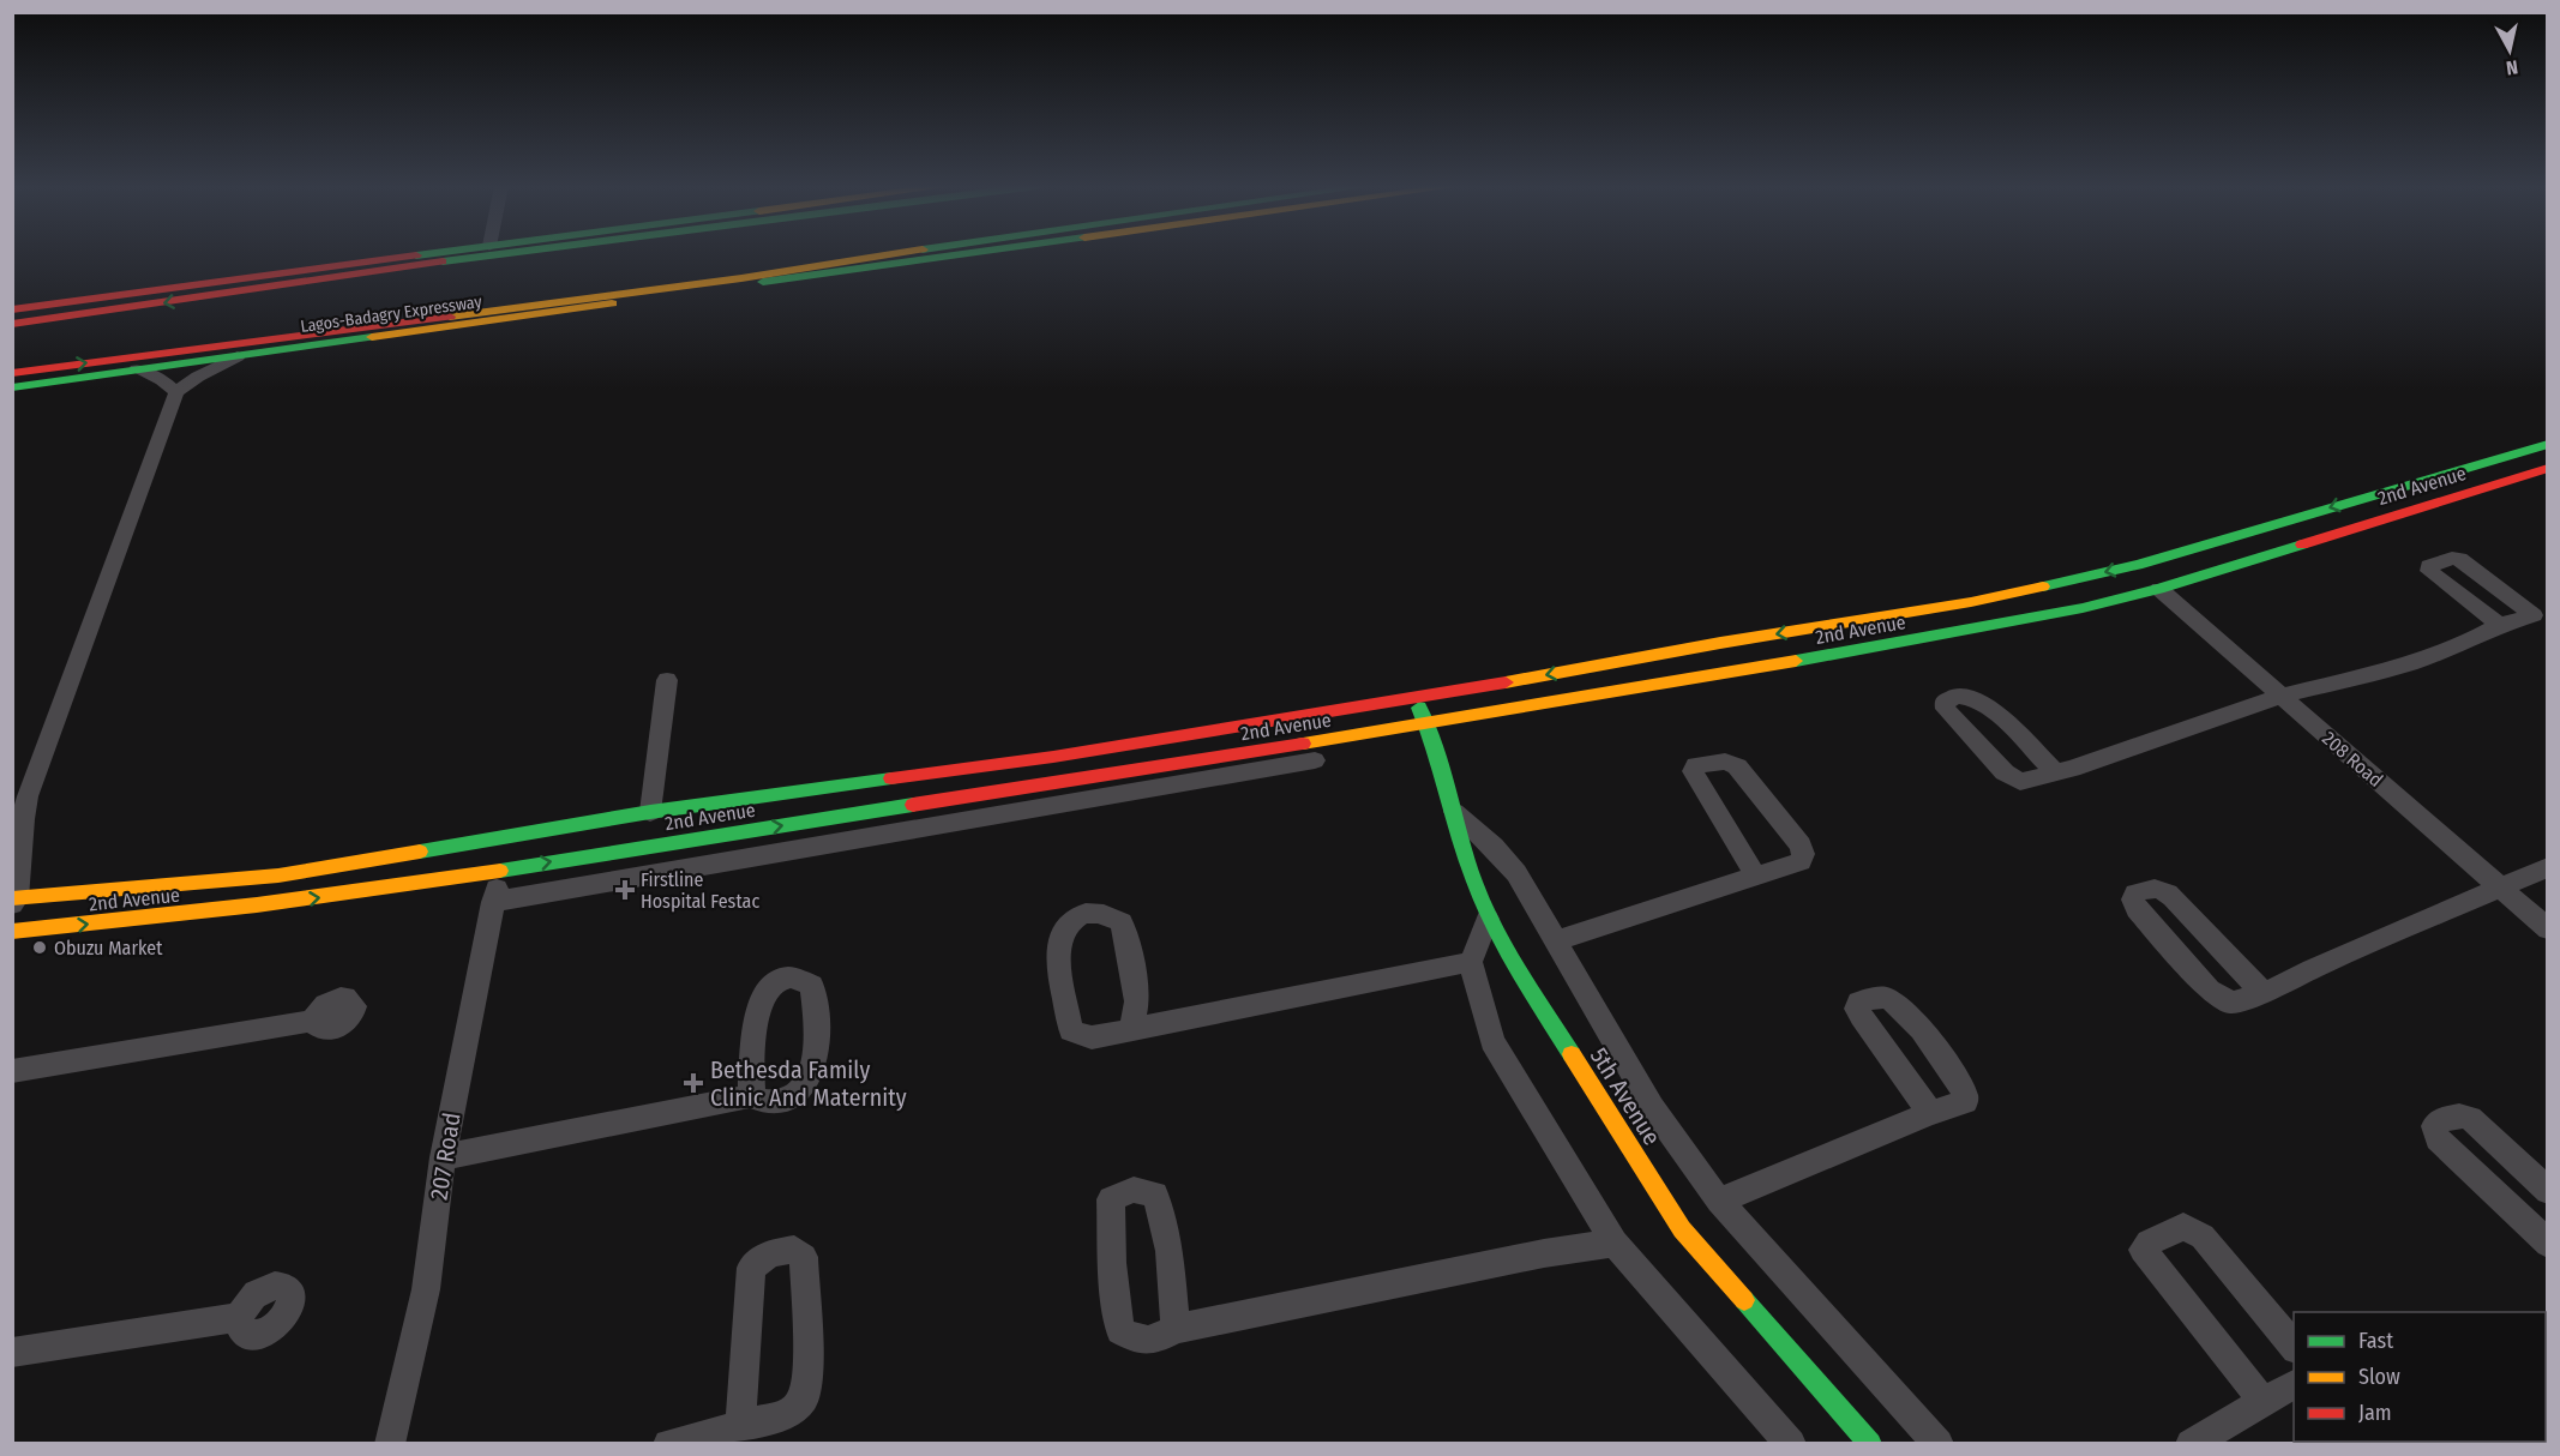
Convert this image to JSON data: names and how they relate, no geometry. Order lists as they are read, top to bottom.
{
  "streets": {
    "main road": ["Lagos-Badagry Expressway", "2nd Avenue", "5th Avenue"],
    "street": ["208 Road", "207 Road"]
  },
  "crossings": [
    ["2nd Avenue", "208 Road"],
    ["2nd Avenue", "5th Avenue"],
    ["2nd Avenue", "207 Road"]
  ],
  "places": {
    "health": ["Firstline Hospital Festac", "Bethesda Family Clinic And Maternity"],
    "other": ["Obuzu Market"]
  },
  "legend": ["Fast", "Slow", "Jam"],
  "north": "bottom"
}
